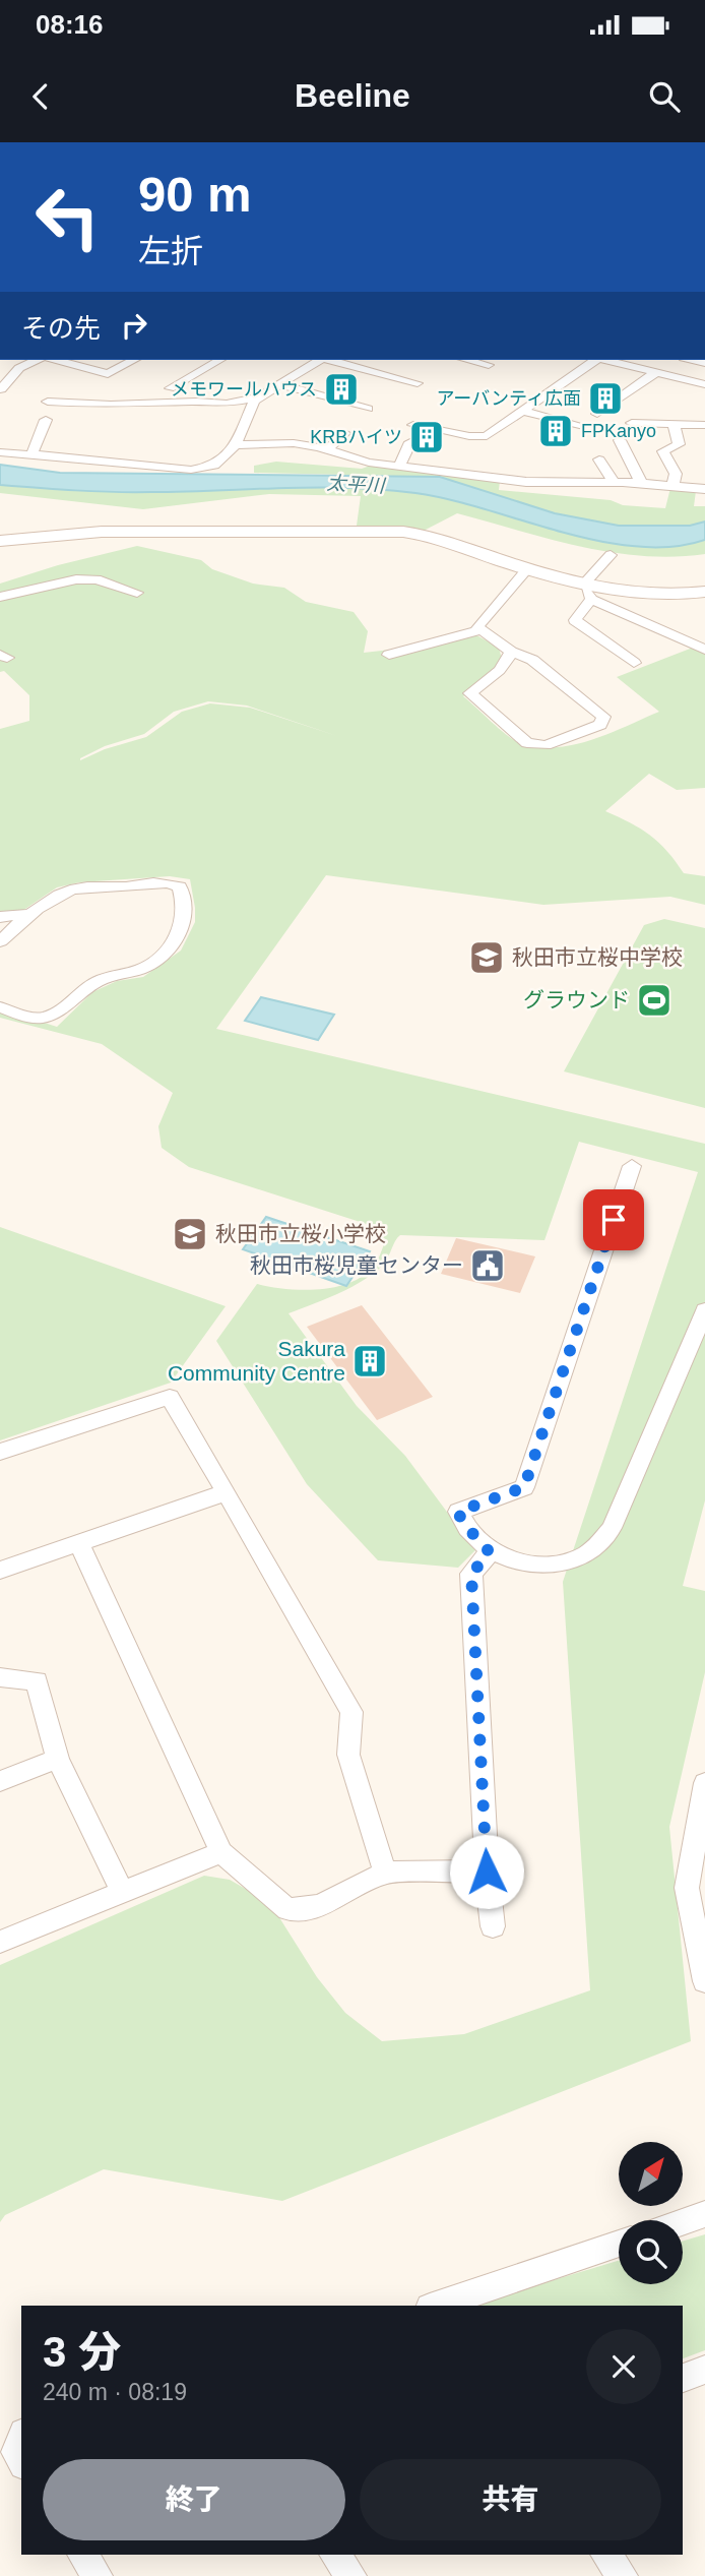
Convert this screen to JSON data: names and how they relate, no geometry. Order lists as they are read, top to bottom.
{
  "water": ["太平川"],
  "places": {
    "building": [
      "メモワールハウス",
      "アーバンティ広面",
      "FPKanyo",
      "KRBハイツ",
      "Sakura Community Centre"
    ],
    "school or university": ["秋田市立桜中学校", "秋田市立桜小学校"],
    "sports": ["グラウンド"],
    "public building": ["秋田市桜児童センター"]
  },
  "north": "top right",
  "page": {
    "status": "08:16",
    "header": "Beeline",
    "turn": ["90 m", "左折"],
    "then": "その先",
    "heading": ["3 分", "240 m · 08:19"],
    "buttons": ["終了", "共有"]
  }
}
